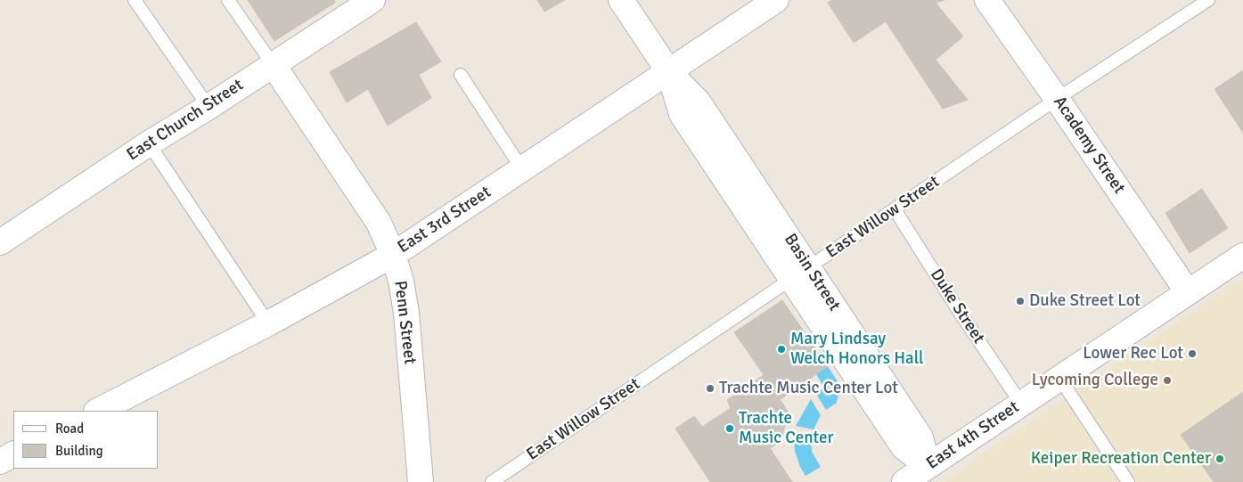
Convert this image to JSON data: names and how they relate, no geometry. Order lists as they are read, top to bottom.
{
  "streets": {
    "street": [
      "East Church Street",
      "Academy Street",
      "East 3rd Street",
      "Basin Street",
      "Penn Street",
      "East 4th Street"
    ],
    "lane": ["East Willow Street", "Duke Street"]
  },
  "crossings": [
    ["East Church Street", "Penn Street"],
    ["Academy Street", "East Willow Street"],
    ["Academy Street", "East 4th Street"],
    ["East Willow Street", "Basin Street"],
    ["East Willow Street", "Duke Street"],
    ["East 3rd Street", "Basin Street"],
    ["East 3rd Street", "Penn Street"],
    ["Basin Street", "East 4th Street"],
    ["Duke Street", "East 4th Street"]
  ],
  "places": [
    "Duke Street Lot",
    "Mary Lindsay Welch Honors Hall",
    "Lower Rec Lot",
    "Lycoming College",
    "Trachte Music Center Lot",
    "Trachte Music Center",
    "Keiper Recreation Center"
  ],
  "legend": ["Road", "Building"]
}
